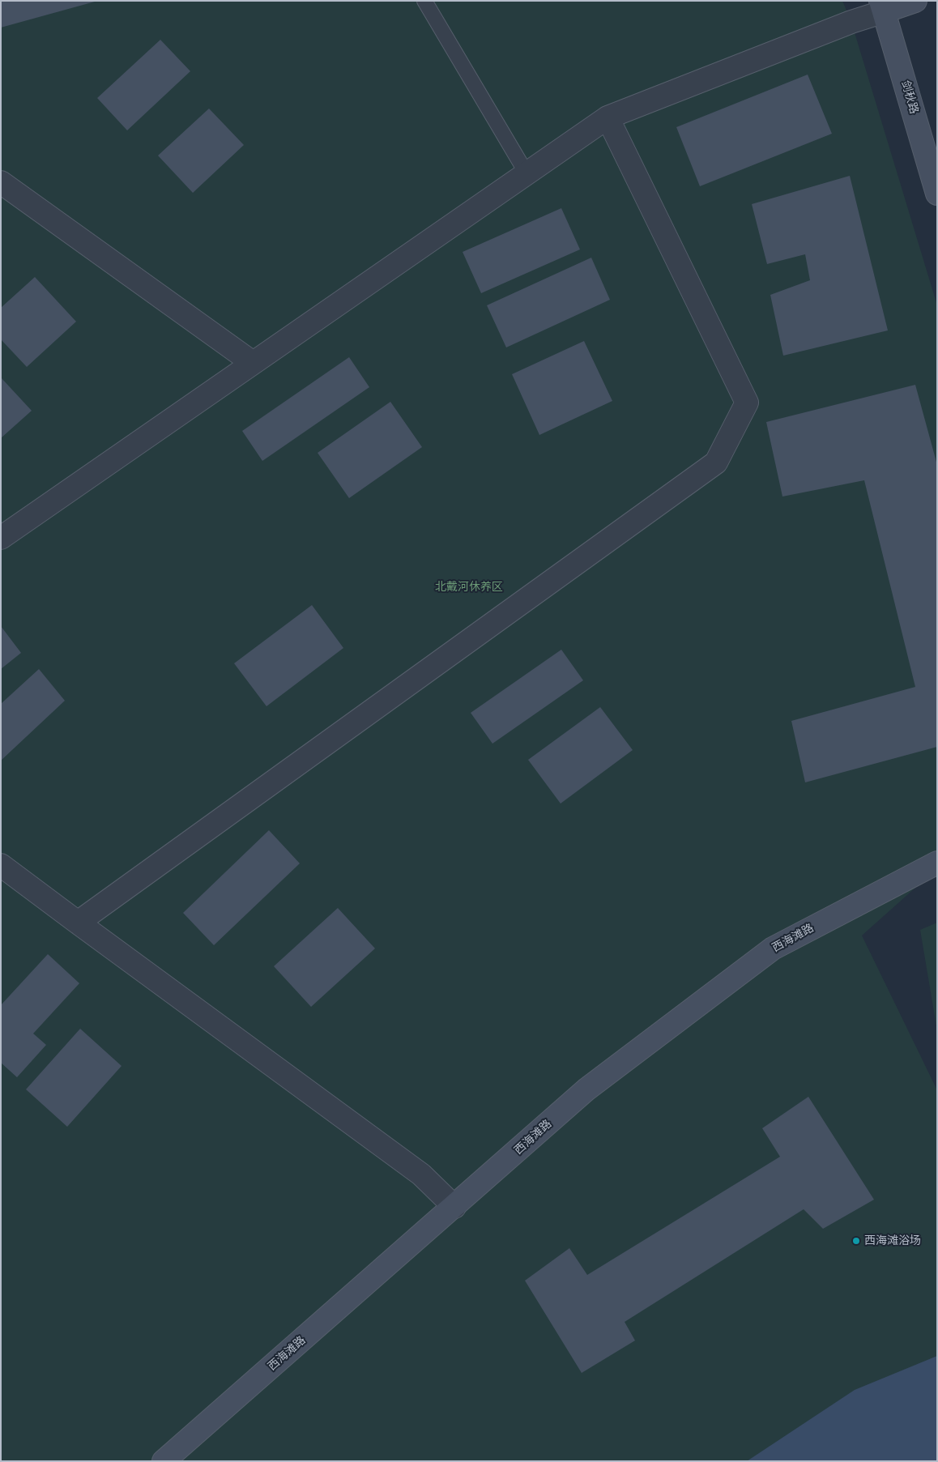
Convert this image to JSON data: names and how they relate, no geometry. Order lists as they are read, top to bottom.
{
  "streets": {
    "main road": ["剑秋路", "西海滩路"]
  },
  "parks": ["北戴河休养区"],
  "places": ["西海滩浴场"]
}
